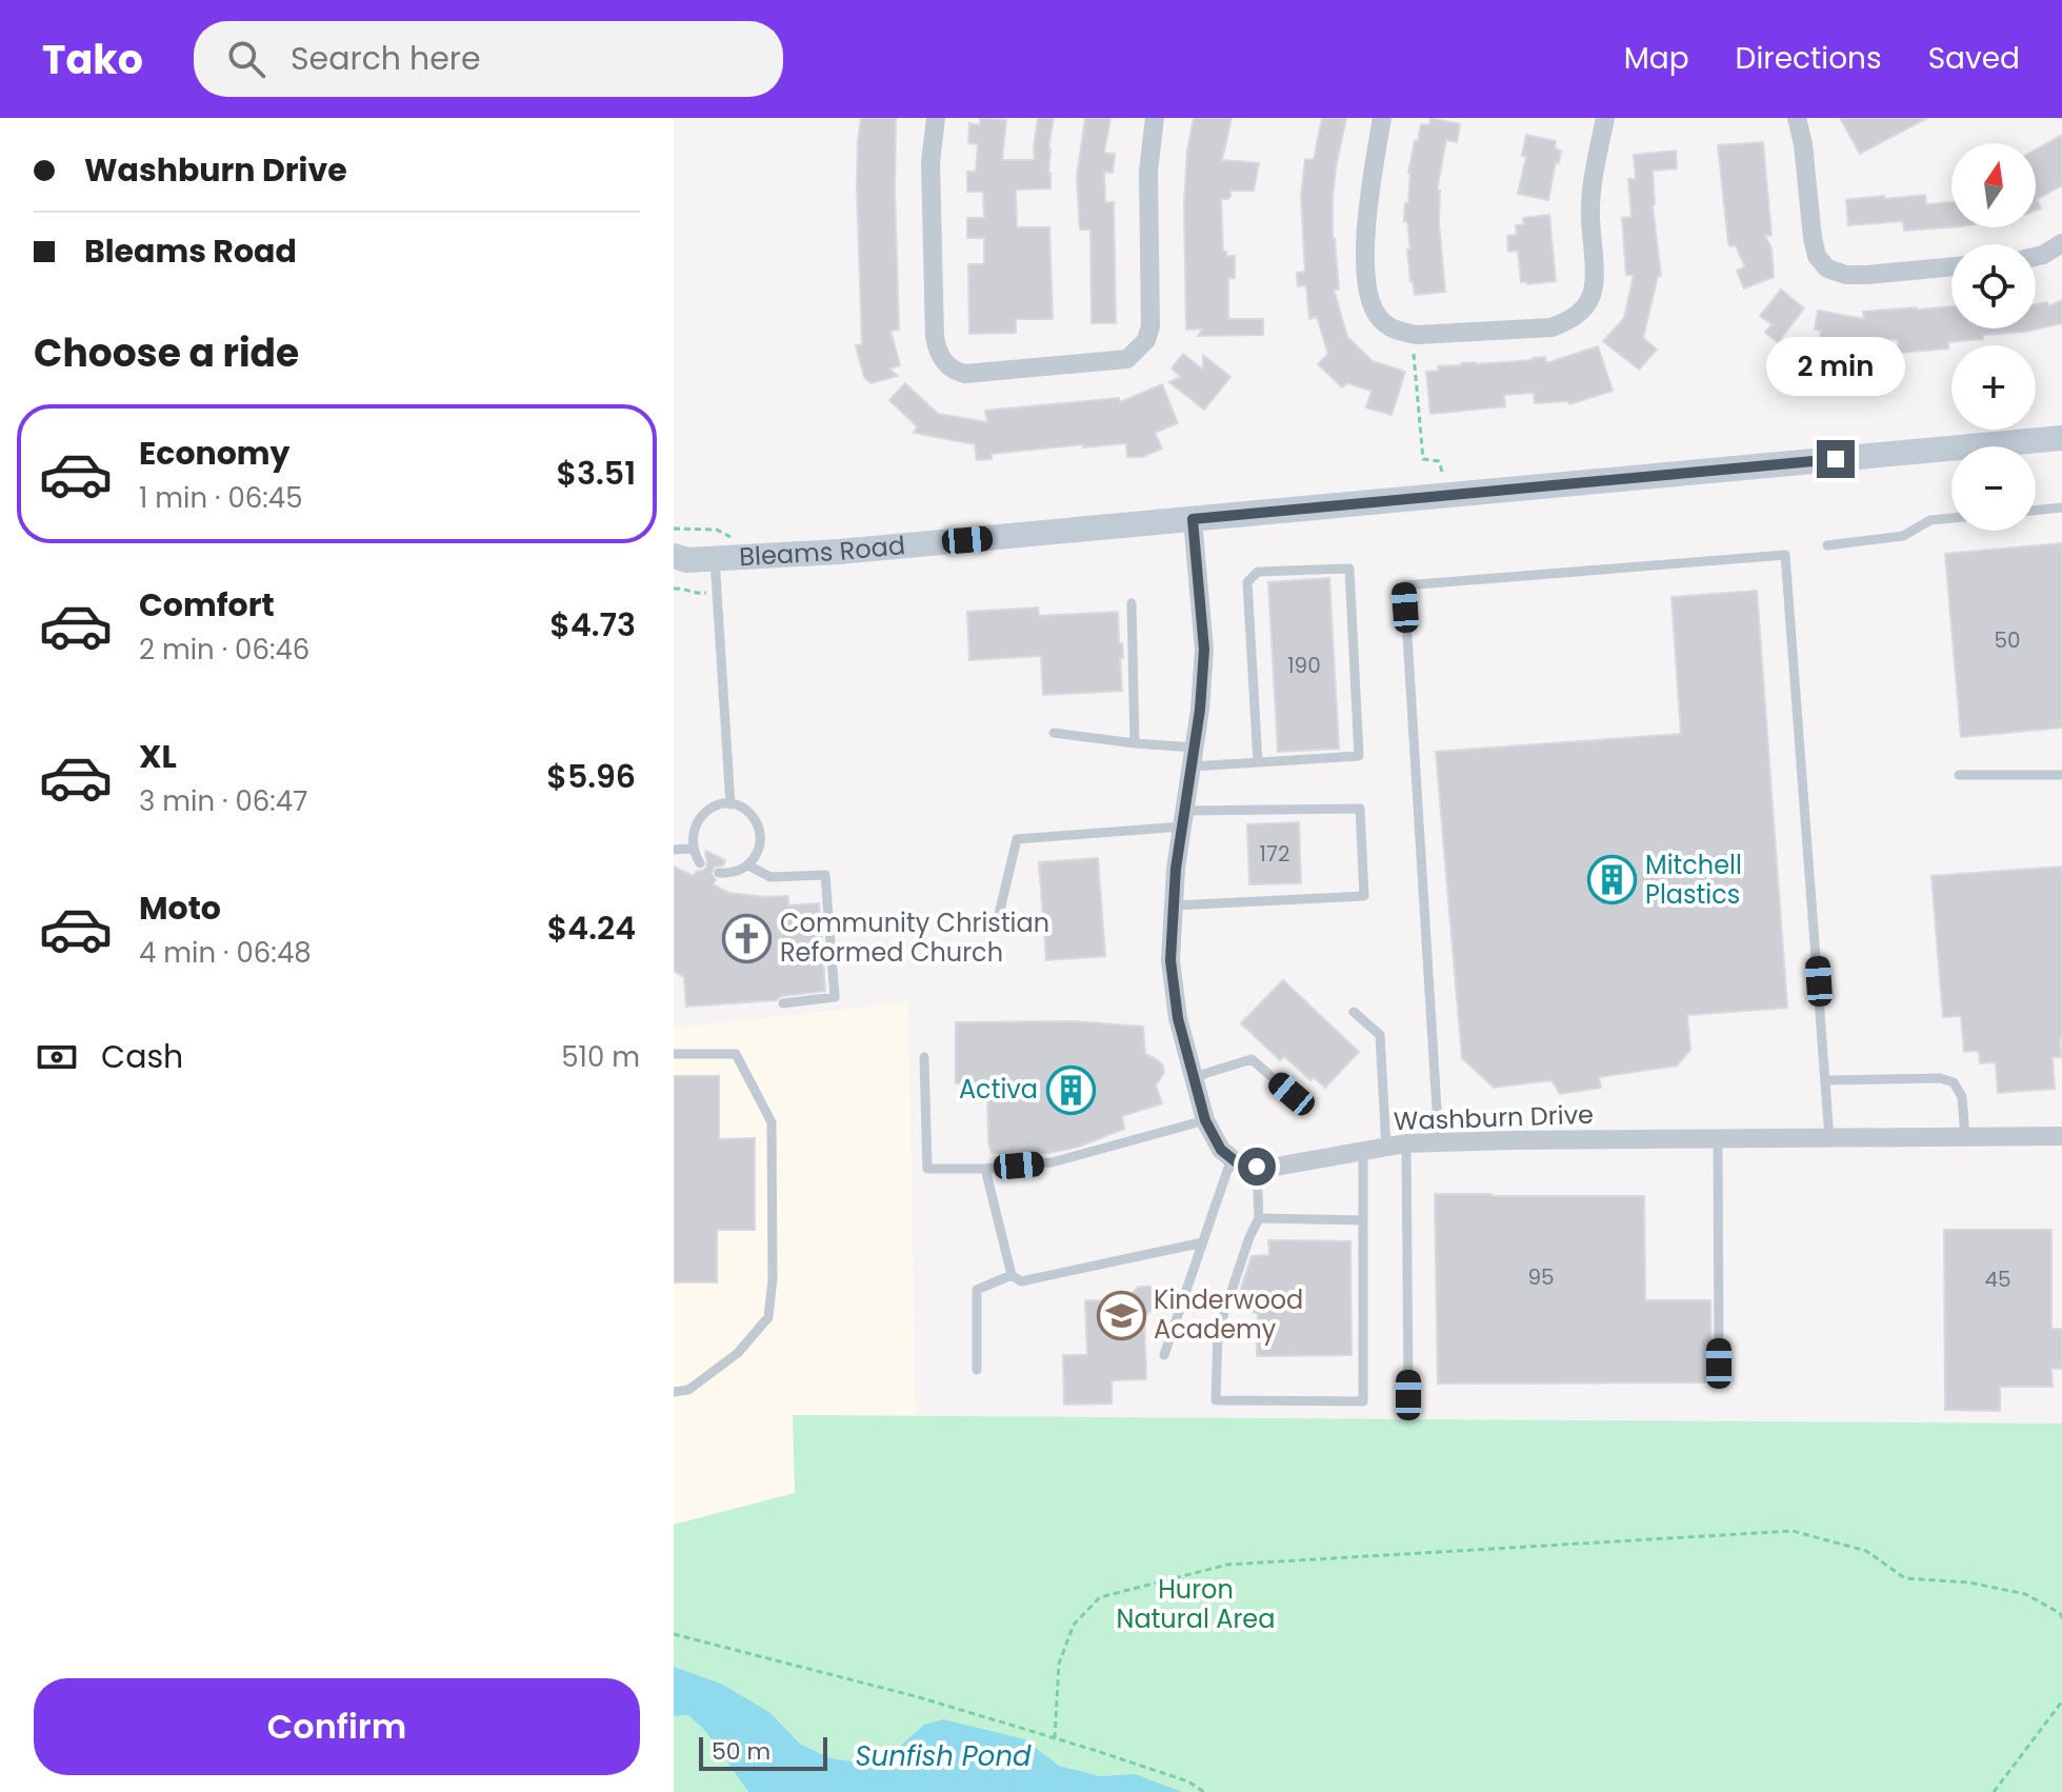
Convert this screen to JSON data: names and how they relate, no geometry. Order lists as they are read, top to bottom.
{
  "streets": {
    "main road": ["Bleams Road"],
    "street": ["Washburn Drive"]
  },
  "water": ["Sunfish Pond"],
  "parks": ["Huron Natural Area"],
  "places": {
    "building": ["Mitchell Plastics", "Activa"],
    "church": ["Community Christian Reformed Church"],
    "school or university": ["Kinderwood Academy"]
  },
  "house_numbers": [
    "50",
    "190",
    "172",
    "95",
    "45"
  ],
  "scale_bar": "50 m",
  "north": "top",
  "page": {
    "header": "Tako",
    "search": "Search here",
    "nav": ["Map", "Directions", "Saved"],
    "banner": ["Washburn Drive", "Bleams Road"],
    "map_buttons": ["+", "−"],
    "heading": "Choose a ride",
    "bubble": "2 min",
    "list": [
      {
        "name": "Economy",
        "note": "1 min · 06:45",
        "value": "$3.51"
      },
      {
        "name": "Comfort",
        "note": "2 min · 06:46",
        "value": "$4.73"
      },
      {
        "name": "XL",
        "note": "3 min · 06:47",
        "value": "$5.96"
      },
      {
        "name": "Moto",
        "note": "4 min · 06:48",
        "value": "$4.24"
      }
    ],
    "pay": ["Cash", "510 m"],
    "buttons": "Confirm",
    "scale": "50 m"
  }
}
